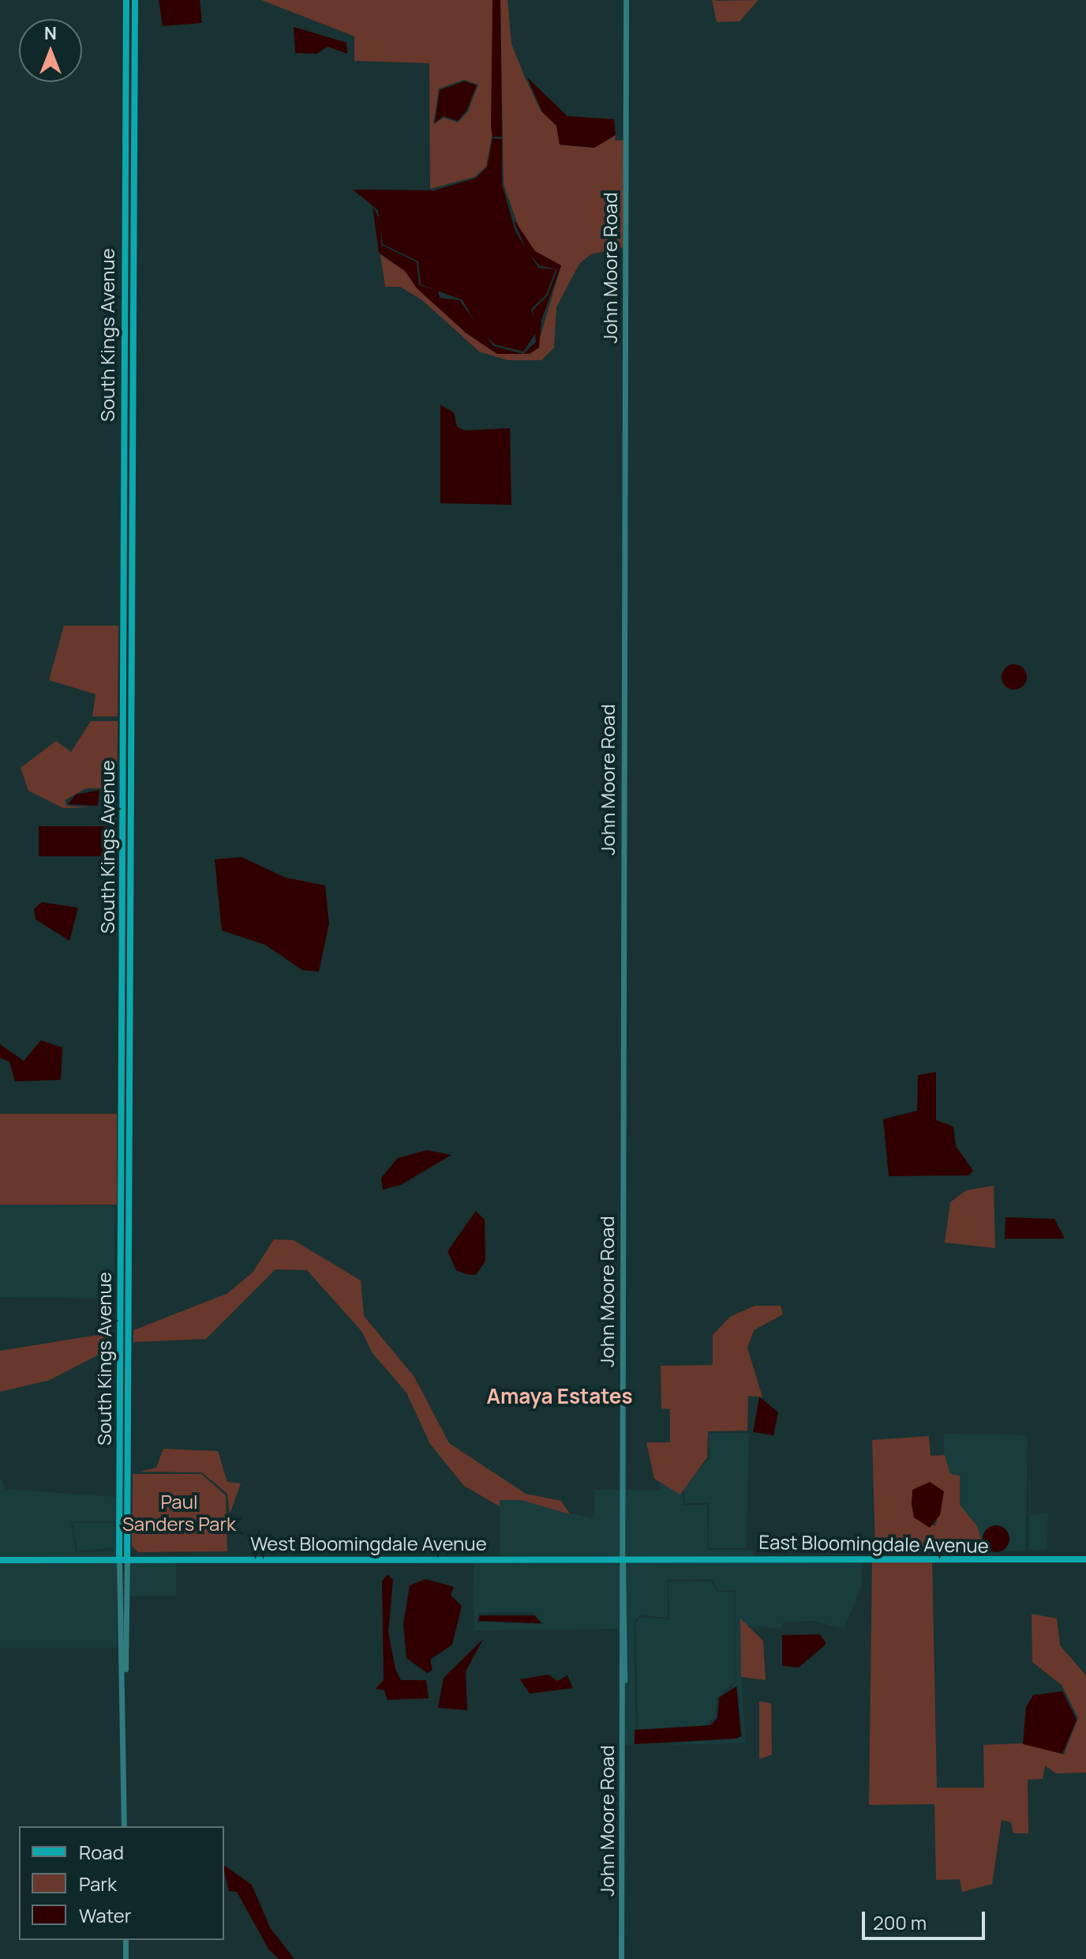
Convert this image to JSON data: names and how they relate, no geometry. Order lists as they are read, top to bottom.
{
  "streets": {
    "main road": ["South Kings Avenue", "West Bloomingdale Avenue", "East Bloomingdale Avenue"],
    "street": ["John Moore Road"]
  },
  "crossings": [
    ["John Moore Road", "West Bloomingdale Avenue"],
    ["South Kings Avenue", "West Bloomingdale Avenue"],
    ["West Bloomingdale Avenue", "East Bloomingdale Avenue"]
  ],
  "districts": ["Amaya Estates"],
  "parks": ["Paul Sanders Park"],
  "legend": ["Road", "Park", "Water"],
  "scale_bar": "200 m",
  "north": "top"
}
